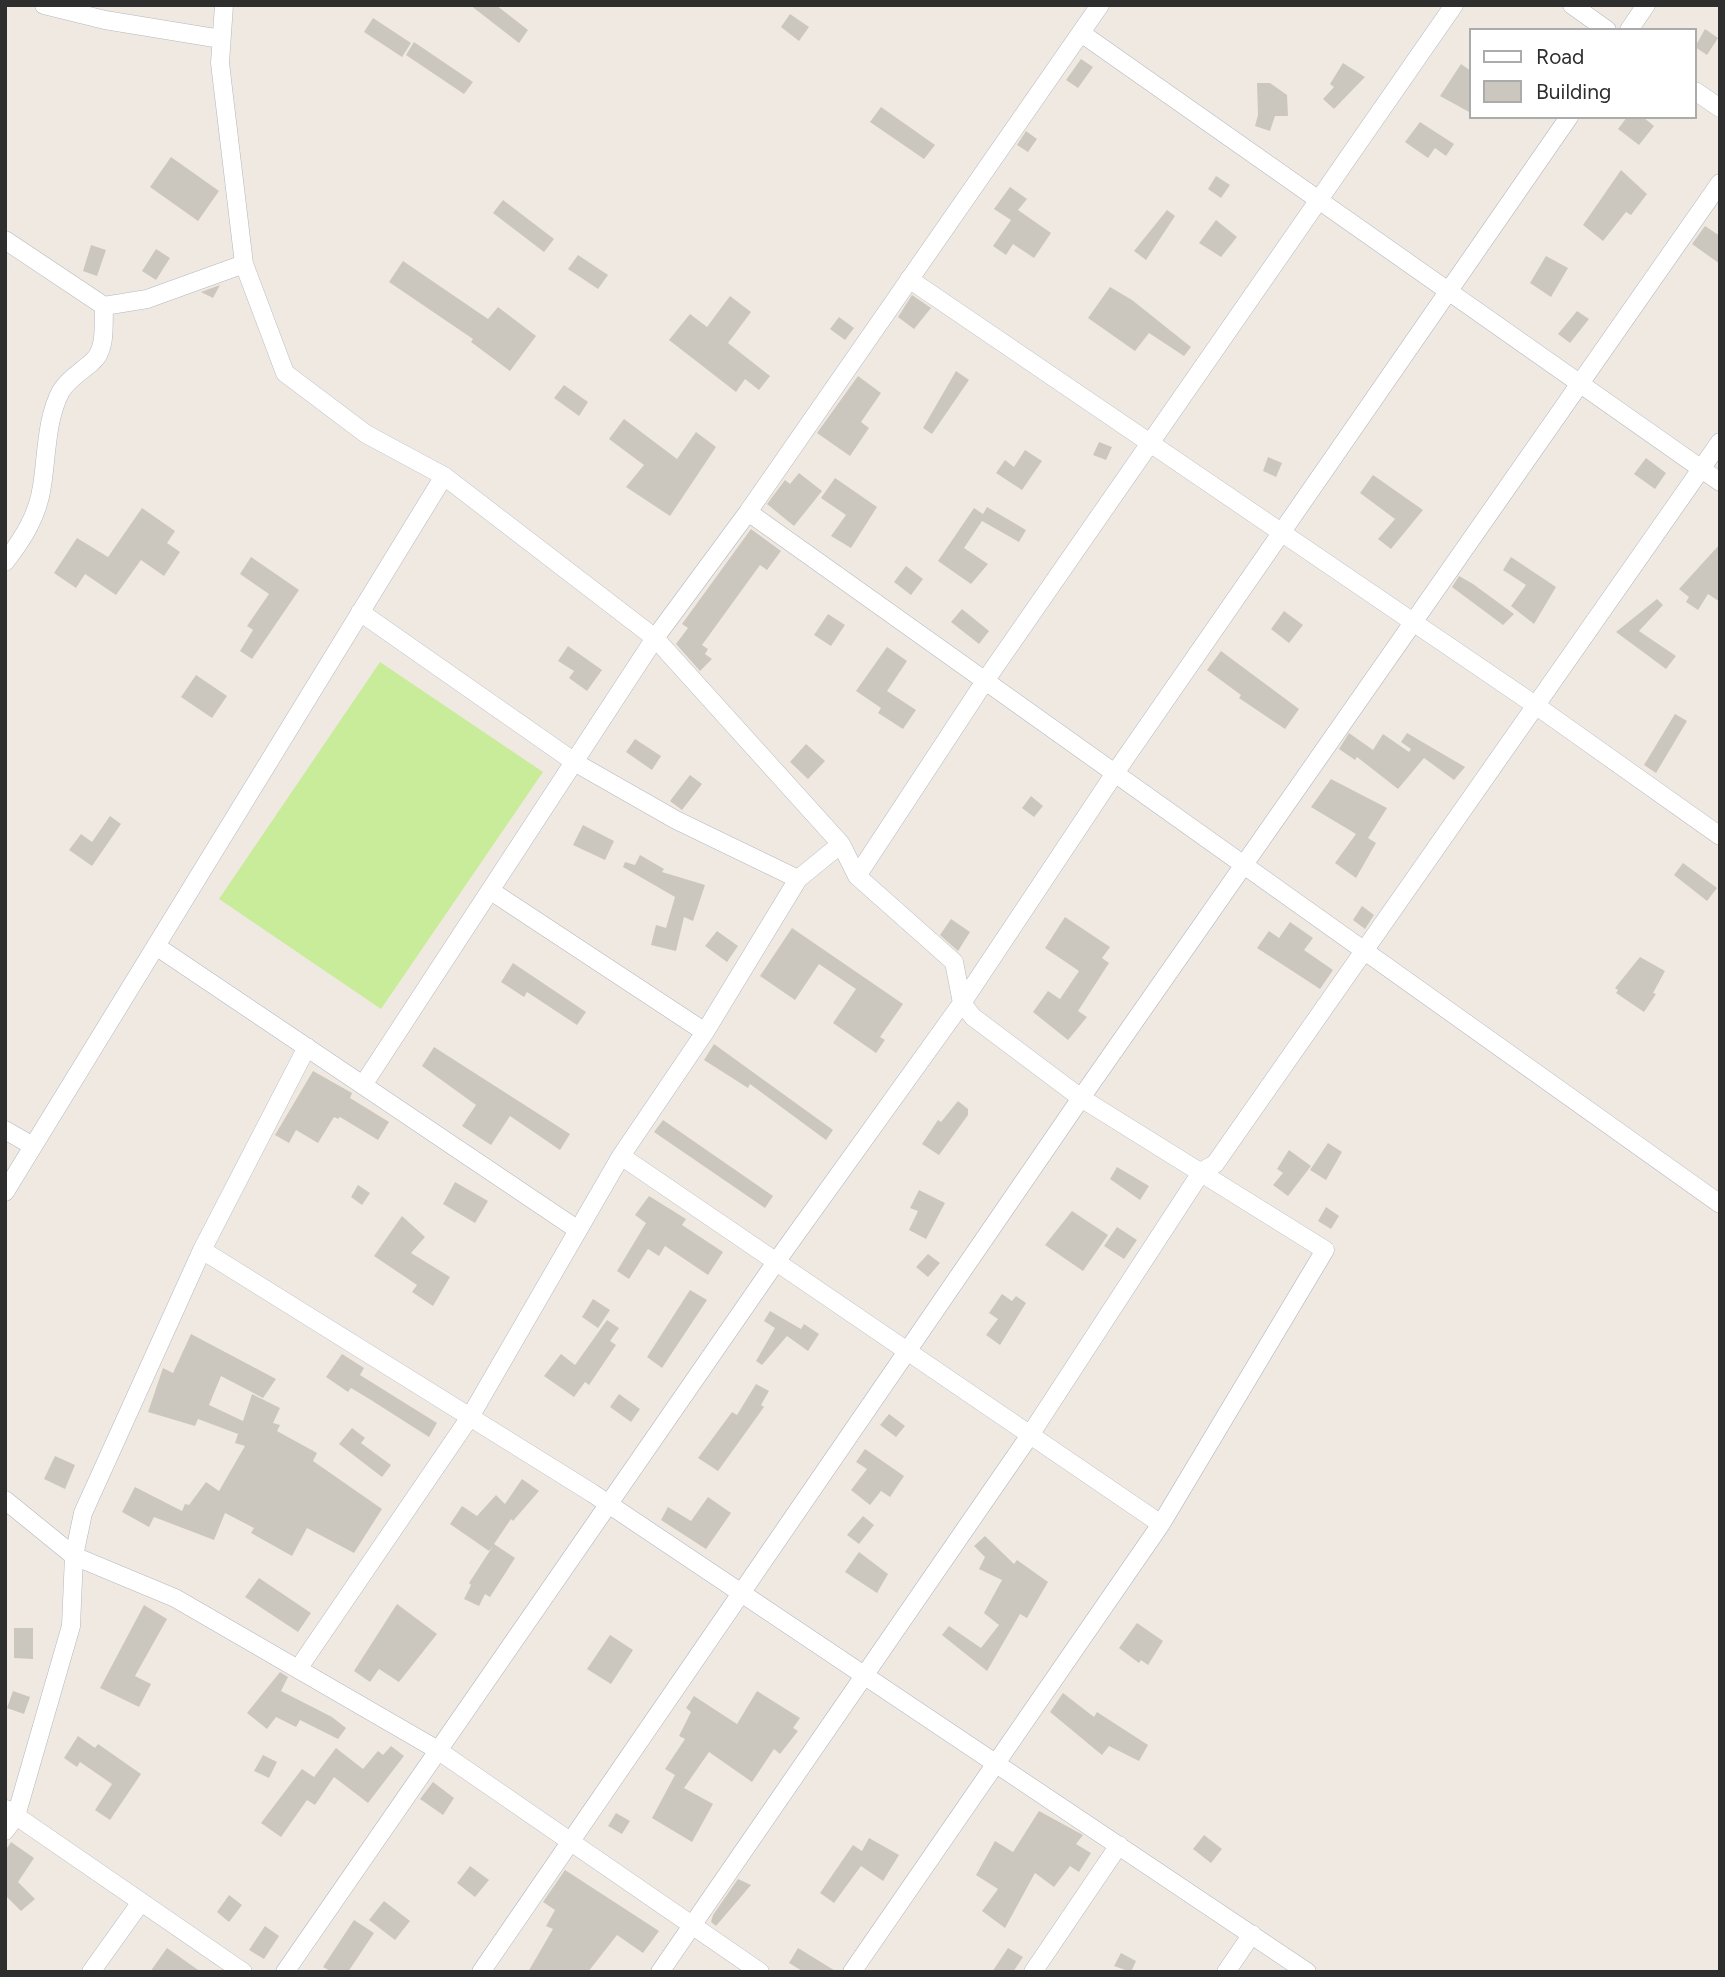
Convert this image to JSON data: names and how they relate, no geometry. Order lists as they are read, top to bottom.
{
  "legend": ["Road", "Building"]
}
